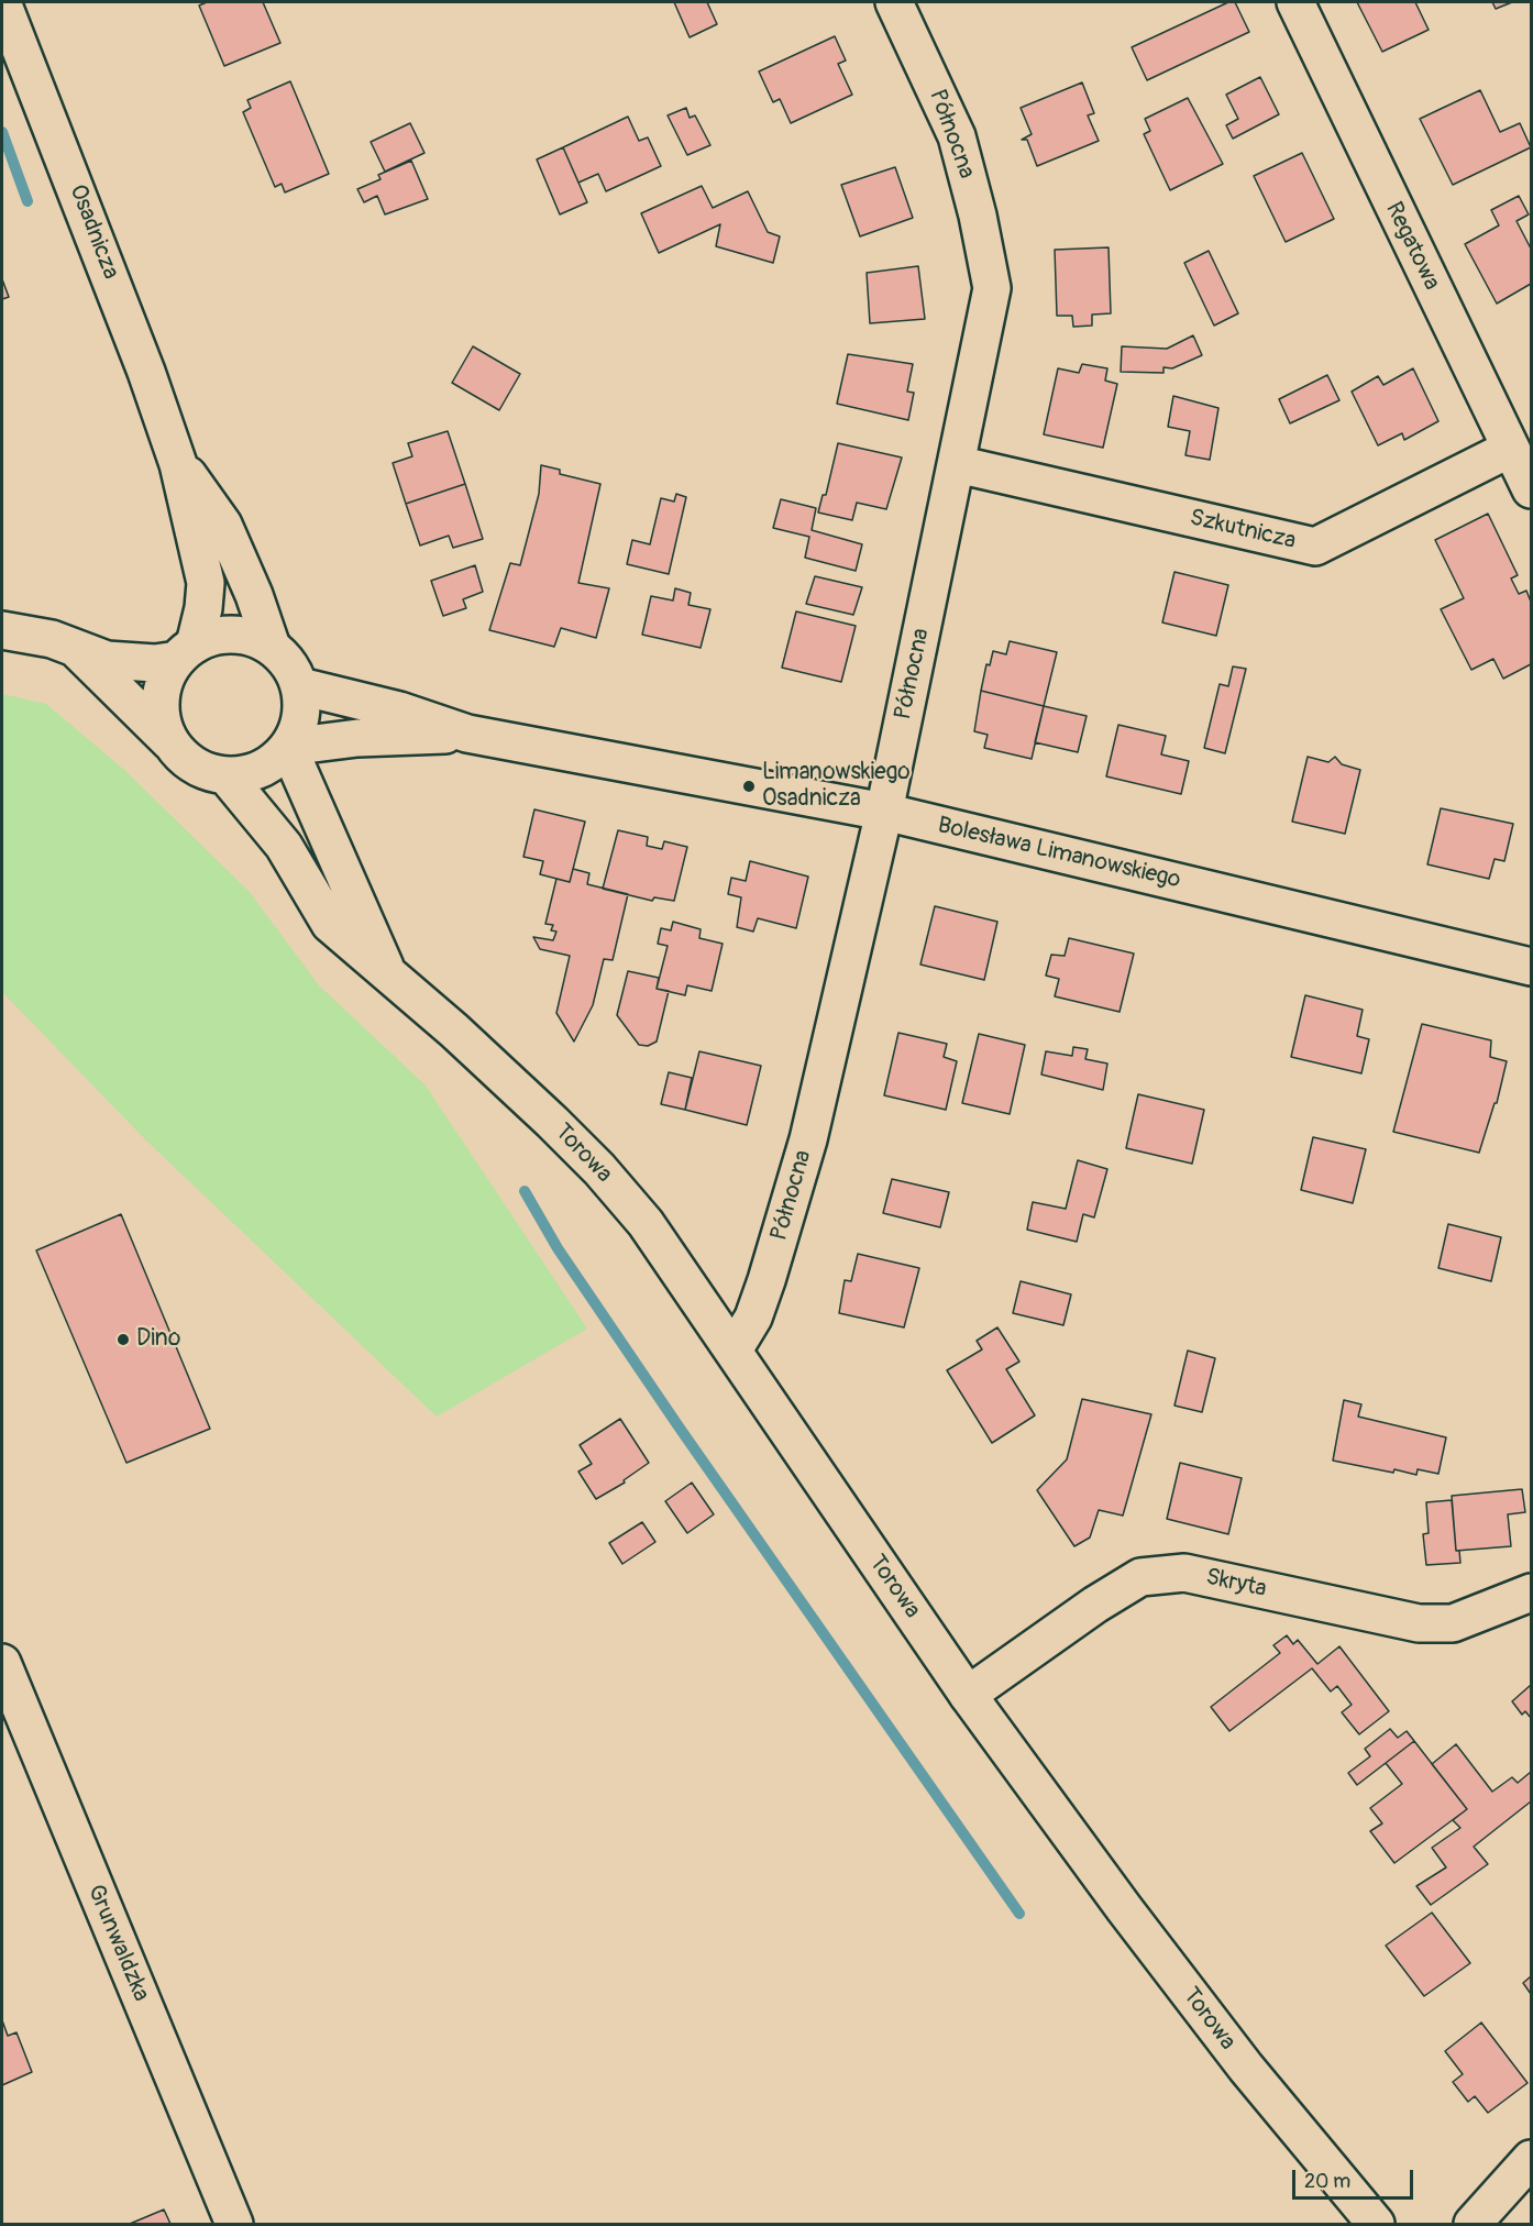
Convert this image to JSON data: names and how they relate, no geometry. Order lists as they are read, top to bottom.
{
  "streets": {
    "street": [
      "Północna",
      "Osadnicza",
      "Regatowa",
      "Szkutnicza",
      "Bolesława Limanowskiego",
      "Torowa",
      "Skryta",
      "Grunwaldzka"
    ]
  },
  "crossings": [
    ["Północna", "Szkutnicza"],
    ["Północna", "Bolesława Limanowskiego"],
    ["Północna", "Torowa"],
    ["Osadnicza", "Bolesława Limanowskiego"],
    ["Osadnicza", "Torowa"],
    ["Regatowa", "Szkutnicza"],
    ["Bolesława Limanowskiego", "Torowa"],
    ["Torowa", "Skryta"]
  ],
  "places": ["Limanowskiego Osadnicza", "Dino"],
  "scale_bar": "20 m"
}
